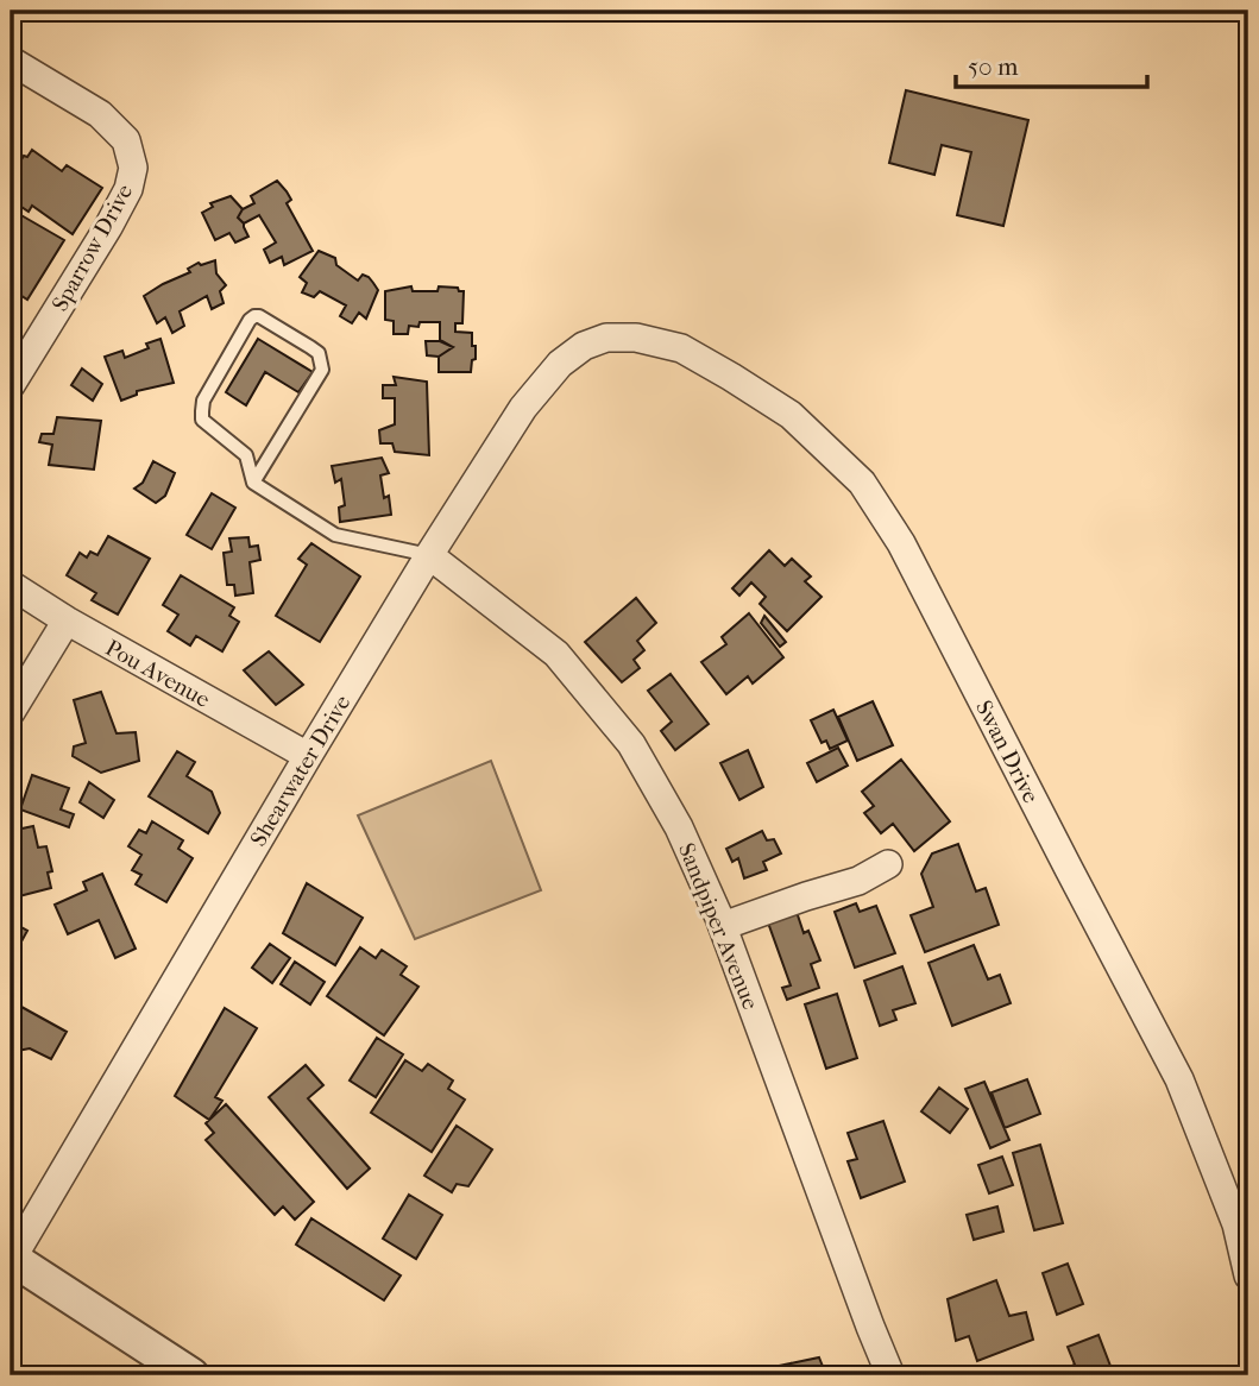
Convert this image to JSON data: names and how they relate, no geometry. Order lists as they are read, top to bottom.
{
  "streets": {
    "street": [
      "Sparrow Drive",
      "Pou Avenue",
      "Swan Drive",
      "Shearwater Drive",
      "Sandpiper Avenue"
    ]
  },
  "crossings": [
    ["Pou Avenue", "Shearwater Drive"],
    ["Swan Drive", "Shearwater Drive"],
    ["Shearwater Drive", "Sandpiper Avenue"]
  ],
  "scale_bar": "50 m"
}
